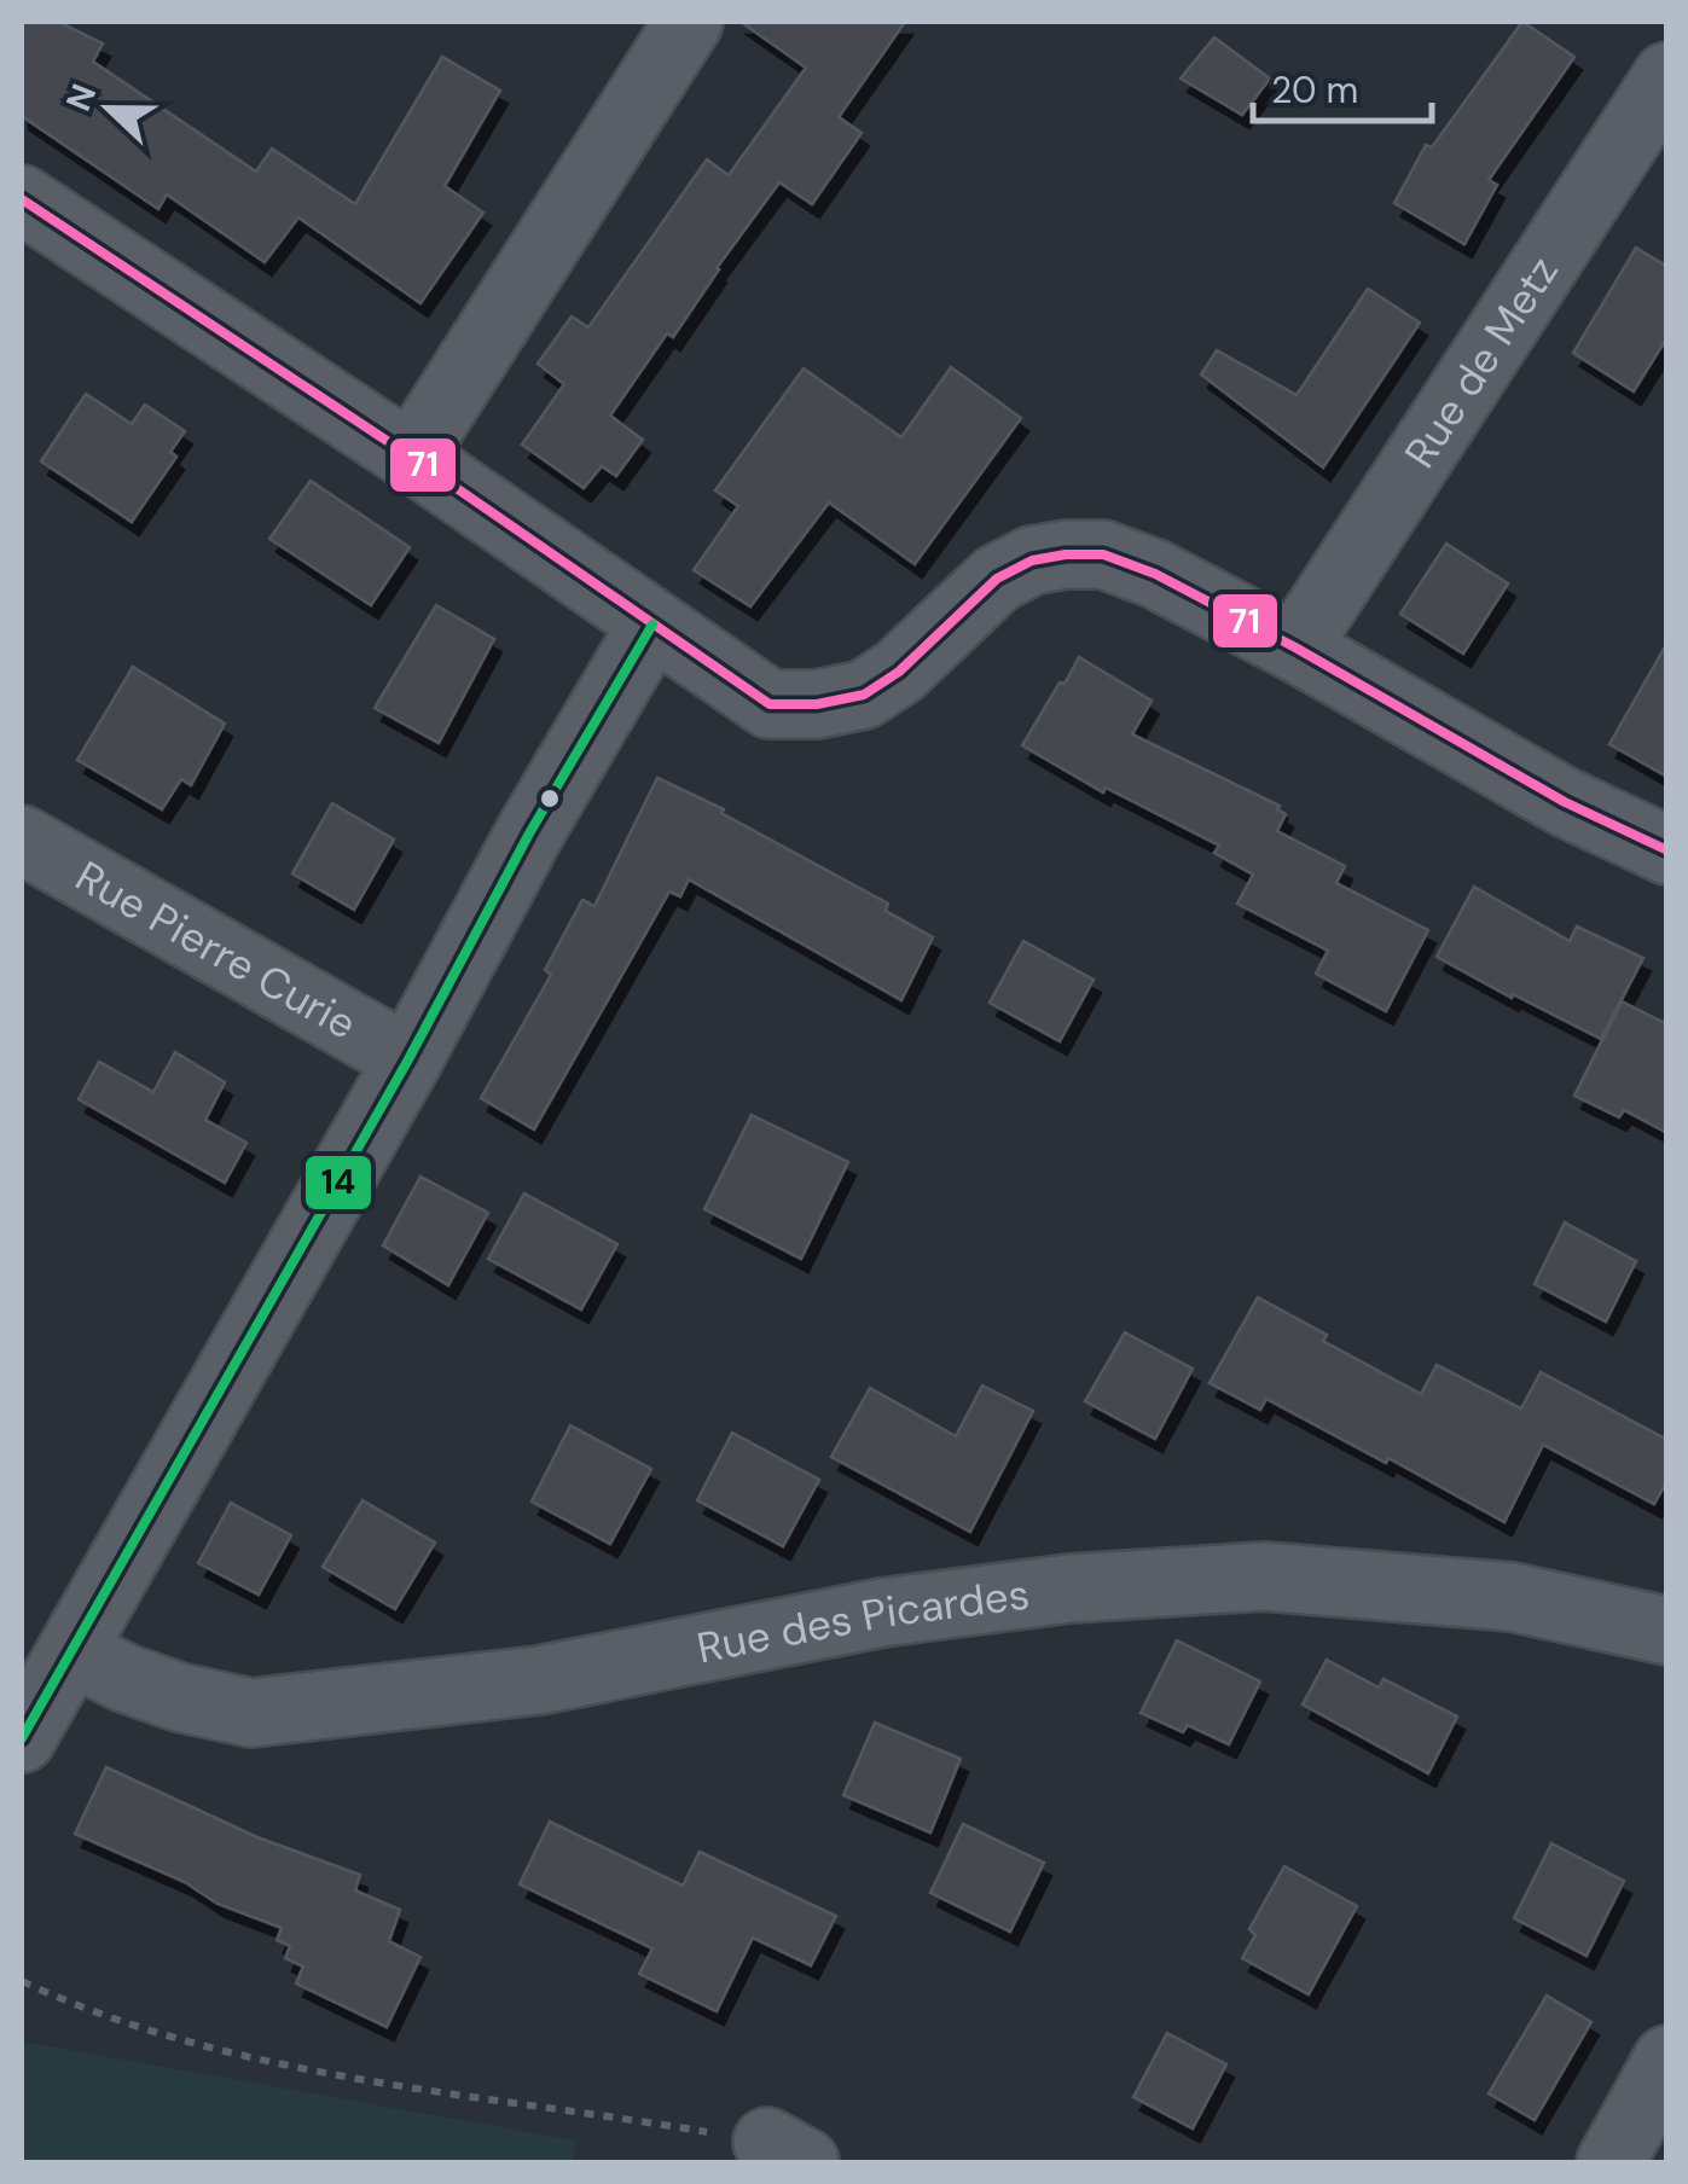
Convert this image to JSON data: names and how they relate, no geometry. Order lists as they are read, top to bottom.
{
  "streets": {
    "street": ["Rue de Metz", "Rue Pierre Curie", "Rue des Picardes"]
  },
  "lines": ["transit line 71", "transit line 14"],
  "scale_bar": "20 m",
  "north": "left"
}
